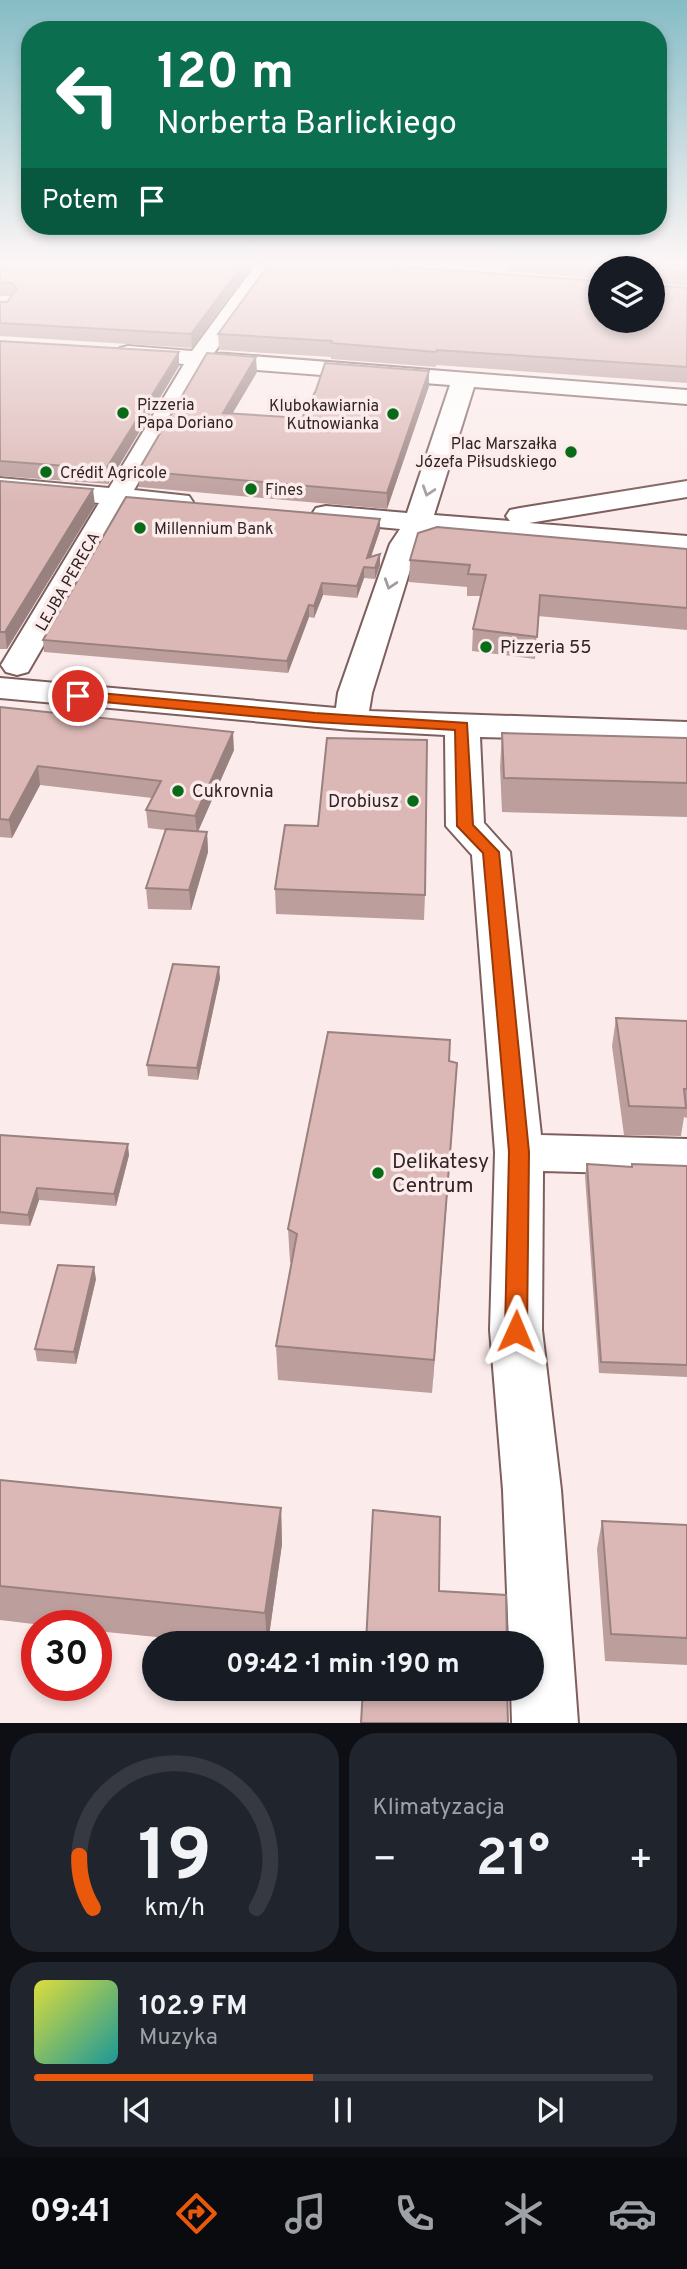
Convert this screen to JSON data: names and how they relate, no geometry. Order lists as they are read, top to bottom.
{
  "streets": {
    "street": ["LEJBA PERECA"]
  },
  "places": [
    "Pizzeria Papa Doriano",
    "Klubokawiarnia Kutnowianka",
    "Plac Marszałka Józefa Piłsudskiego",
    "Crédit Agricole",
    "Fines",
    "Millennium Bank",
    "Pizzeria 55",
    "Cukrovnia",
    "Drobiusz",
    "Delikatesy Centrum"
  ],
  "page": {
    "turn": ["120 m", "Norberta Barlickiego"],
    "then": "Potem",
    "limit": "30",
    "trip": "09:42 · 1 min · 190 m",
    "tile": "Klimatyzacja",
    "heat": ["−", "21°", "+"],
    "song": ["102.9 FM", "Muzyka"],
    "tabs": "09:41",
    "gauge": ["19", "km/h"]
  }
}
